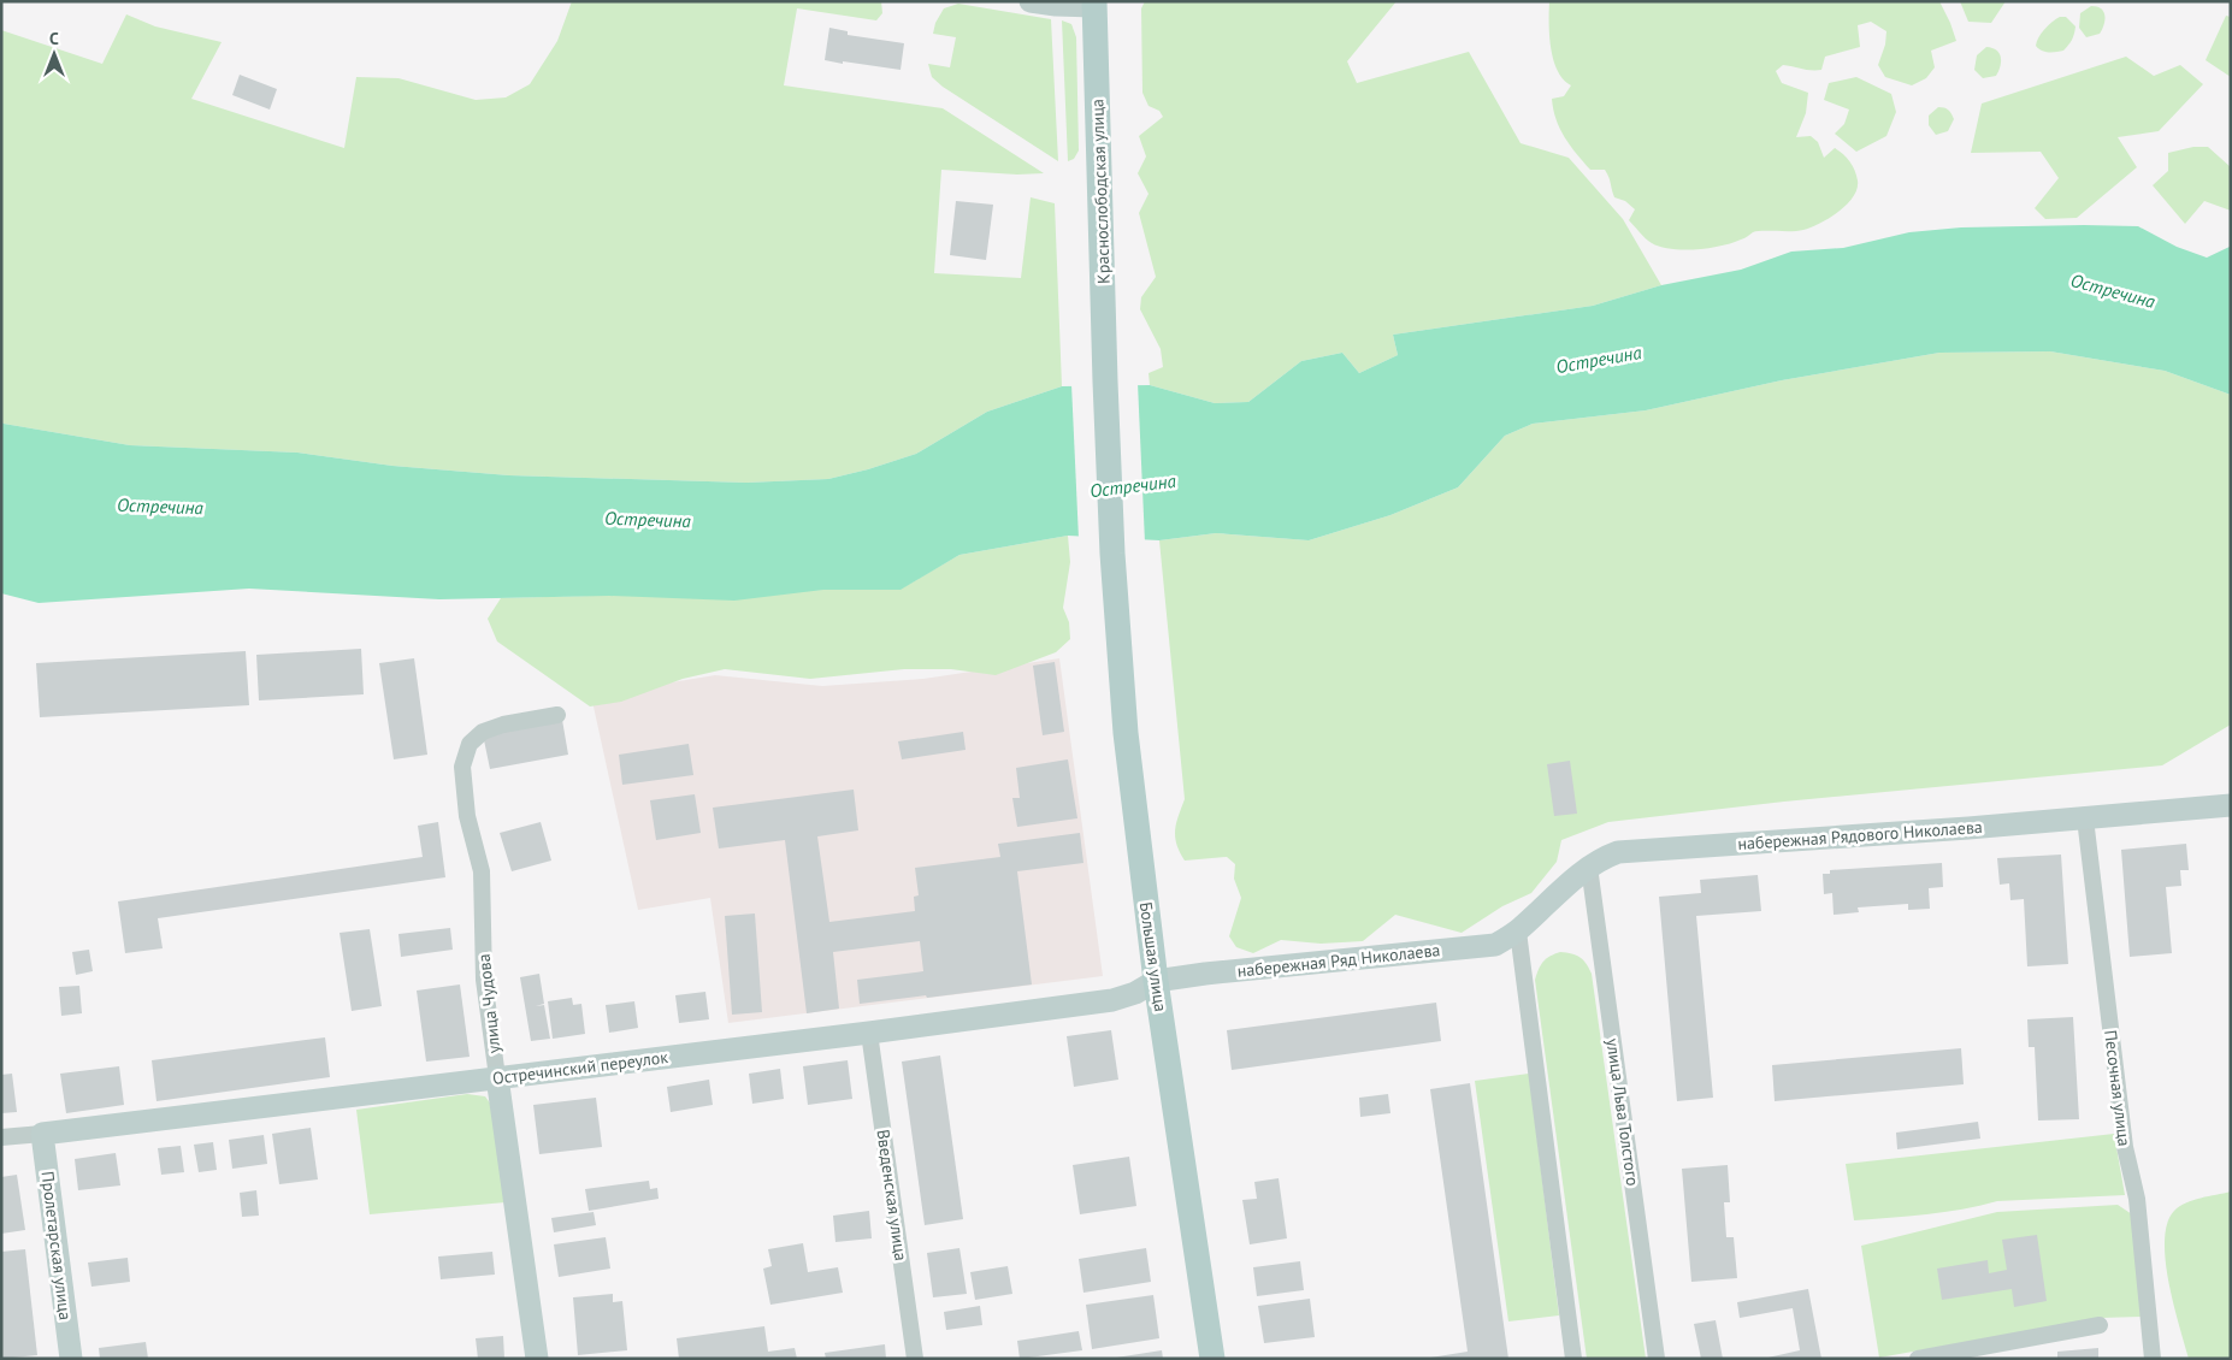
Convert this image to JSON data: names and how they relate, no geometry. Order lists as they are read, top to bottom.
{
  "streets": {
    "main road": ["Краснослободская улица", "Большая улица"],
    "street": [
      "набережная Рядового Николаева",
      "набережная Ряд Николаева",
      "улица Чудова",
      "Остречинский переулок",
      "Песочная улица",
      "улица Льва Толстого",
      "Введенская улица",
      "Пролетарская улица"
    ]
  },
  "crossings": [
    ["Краснослободская улица", "Большая улица"],
    ["набережная Рядового Николаева", "набережная Ряд Николаева"],
    ["набережная Рядового Николаева", "Песочная улица"],
    ["набережная Рядового Николаева", "улица Льва Толстого"],
    ["Большая улица", "набережная Ряд Николаева"],
    ["Большая улица", "Остречинский переулок"],
    ["набережная Ряд Николаева", "Остречинский переулок"],
    ["улица Чудова", "Остречинский переулок"],
    ["Остречинский переулок", "Введенская улица"],
    ["Остречинский переулок", "Пролетарская улица"]
  ],
  "water": ["Остречина"],
  "north": "top"
}
